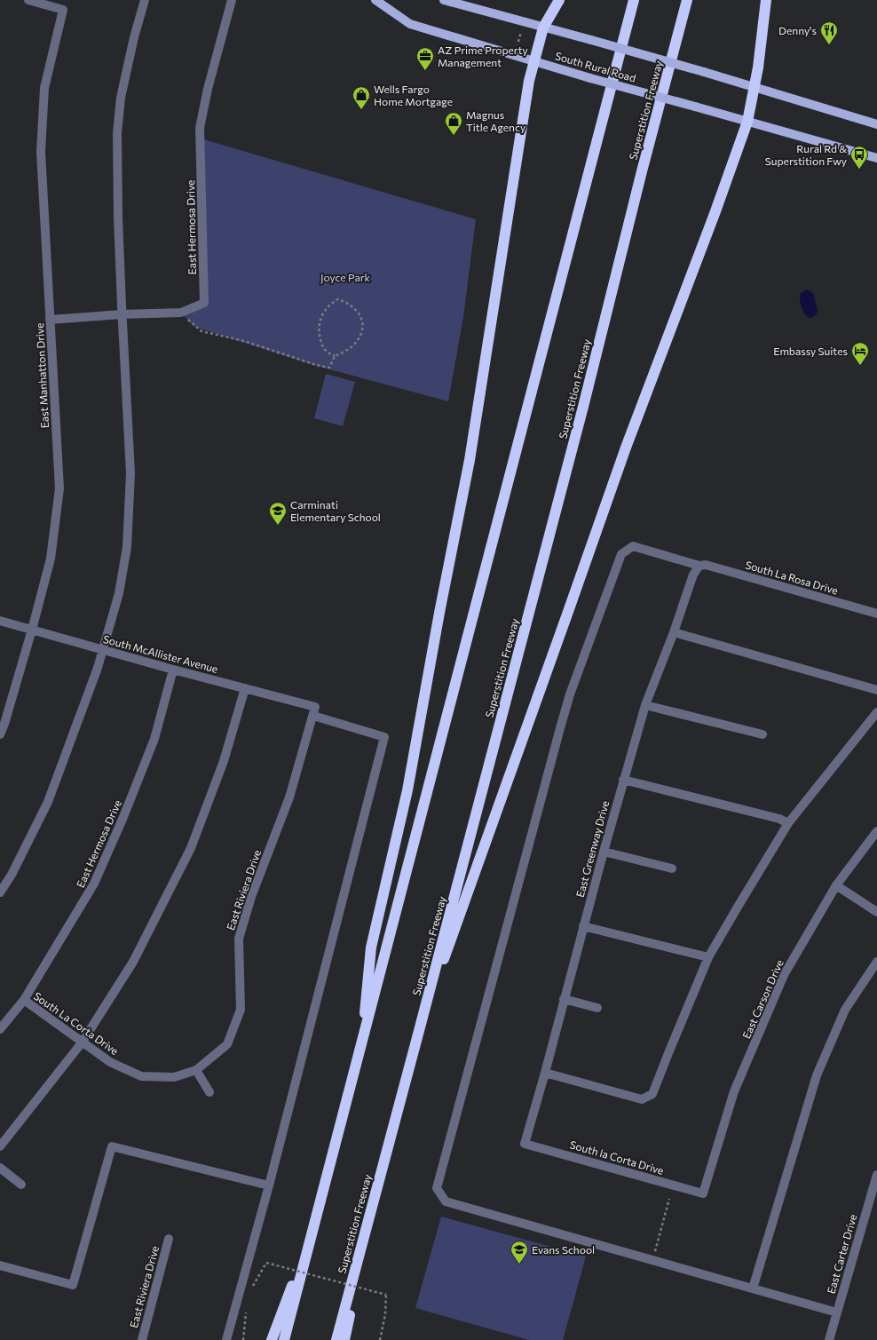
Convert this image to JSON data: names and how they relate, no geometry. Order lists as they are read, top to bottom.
{
  "streets": {
    "highway": ["Superstition Freeway"],
    "main road": ["South Rural Road"],
    "street": [
      "East Hermosa Drive",
      "East Manhatton Drive",
      "South La Rosa Drive",
      "South McAllister Avenue",
      "East Greenway Drive",
      "East Riviera Drive",
      "East Carson Drive",
      "South La Corta Drive",
      "South la Corta Drive",
      "East Carter Drive"
    ]
  },
  "crossings": [
    ["East Hermosa Drive", "East Manhatton Drive"],
    ["East Hermosa Drive", "South McAllister Avenue"],
    ["East Hermosa Drive", "South La Corta Drive"],
    ["East Manhatton Drive", "South McAllister Avenue"],
    ["South La Rosa Drive", "East Greenway Drive"],
    ["South McAllister Avenue", "East Riviera Drive"],
    ["East Greenway Drive", "South la Corta Drive"],
    ["East Riviera Drive", "South La Corta Drive"],
    ["East Carson Drive", "South la Corta Drive"]
  ],
  "parks": ["Joyce Park"],
  "places": {
    "restaurant": ["Denny's"],
    "office": ["AZ Prime Property Management"],
    "shop": ["Wells Fargo Home Mortgage", "Magnus Title Agency"],
    "bus stop": ["Rural Rd & Superstition Fwy"],
    "hotel": ["Embassy Suites"],
    "school or university": ["Carminati Elementary School", "Evans School"]
  }
}
